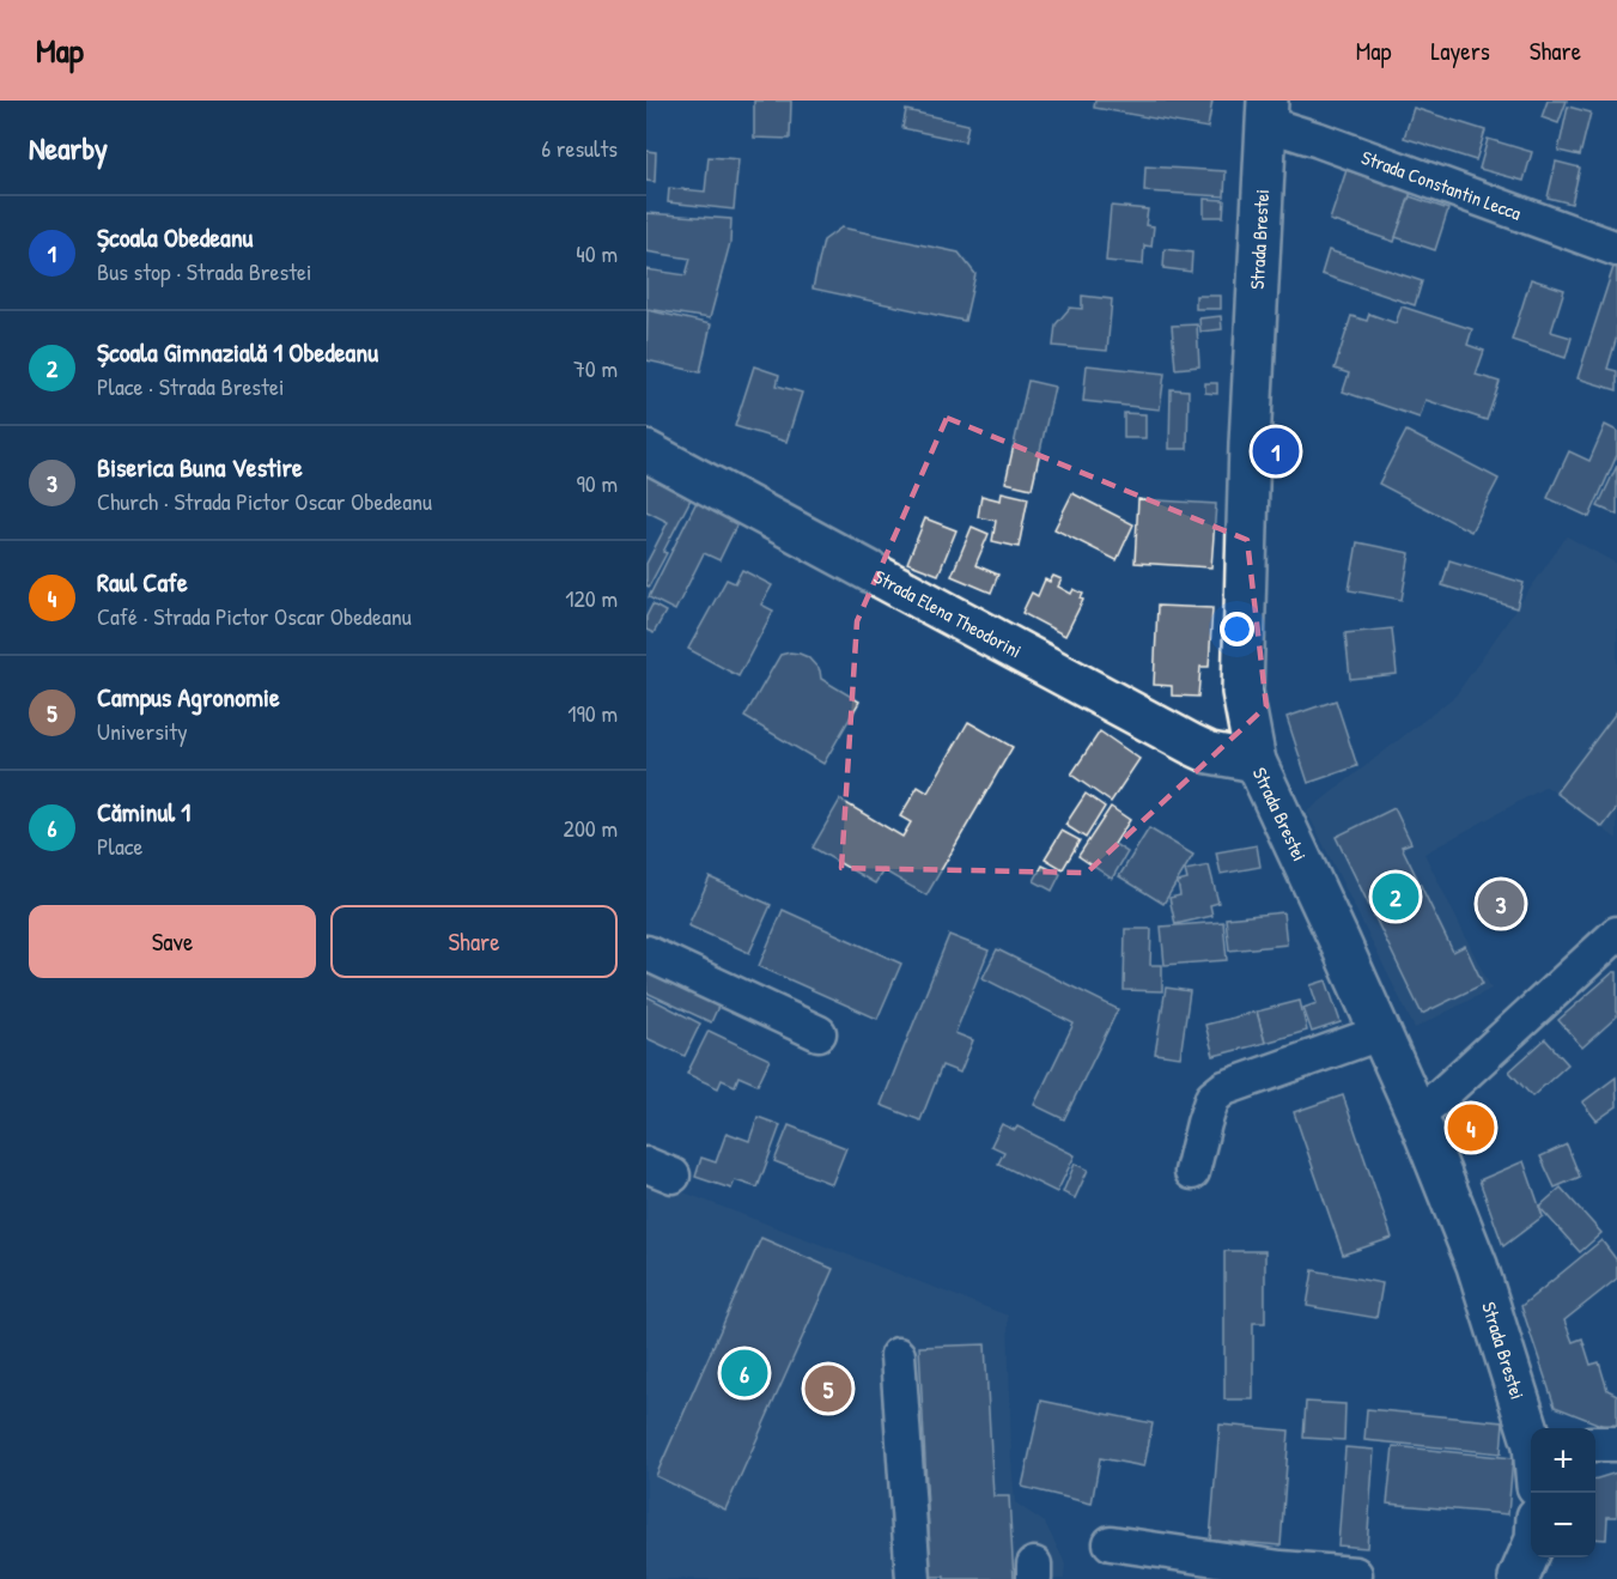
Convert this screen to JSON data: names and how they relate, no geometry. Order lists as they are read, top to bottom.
{
  "streets": {
    "main road": ["Strada Brestei", "Strada Elena Theodorini"],
    "street": ["Strada Constantin Lecca"]
  },
  "crossings": [
    ["Strada Constantin Lecca", "Strada Brestei"],
    ["Strada Brestei", "Strada Elena Theodorini"]
  ],
  "page": {
    "header": "Map",
    "nav": ["Map", "Layers", "Share"],
    "heading": ["Nearby", "6 results"],
    "list": [
      {
        "mark": "1",
        "name": "Școala Obedeanu",
        "note": "Bus stop · Strada Brestei",
        "value": "40 m"
      },
      {
        "mark": "2",
        "name": "Școala Gimnazială 1 Obedeanu",
        "note": "Place · Strada Brestei",
        "value": "70 m"
      },
      {
        "mark": "3",
        "name": "Biserica Buna Vestire",
        "note": "Church · Strada Pictor Oscar Obedeanu",
        "value": "90 m"
      },
      {
        "mark": "4",
        "name": "Raul Cafe",
        "note": "Café · Strada Pictor Oscar Obedeanu",
        "value": "120 m"
      },
      {
        "mark": "5",
        "name": "Campus Agronomie",
        "note": "University",
        "value": "190 m"
      },
      {
        "mark": "6",
        "name": "Căminul 1",
        "note": "Place",
        "value": "200 m"
      }
    ],
    "pins": [
      "1",
      "2",
      "3",
      "4",
      "6",
      "5"
    ],
    "buttons": ["Save", "Share"],
    "map_buttons": ["+", "−"]
  }
}
